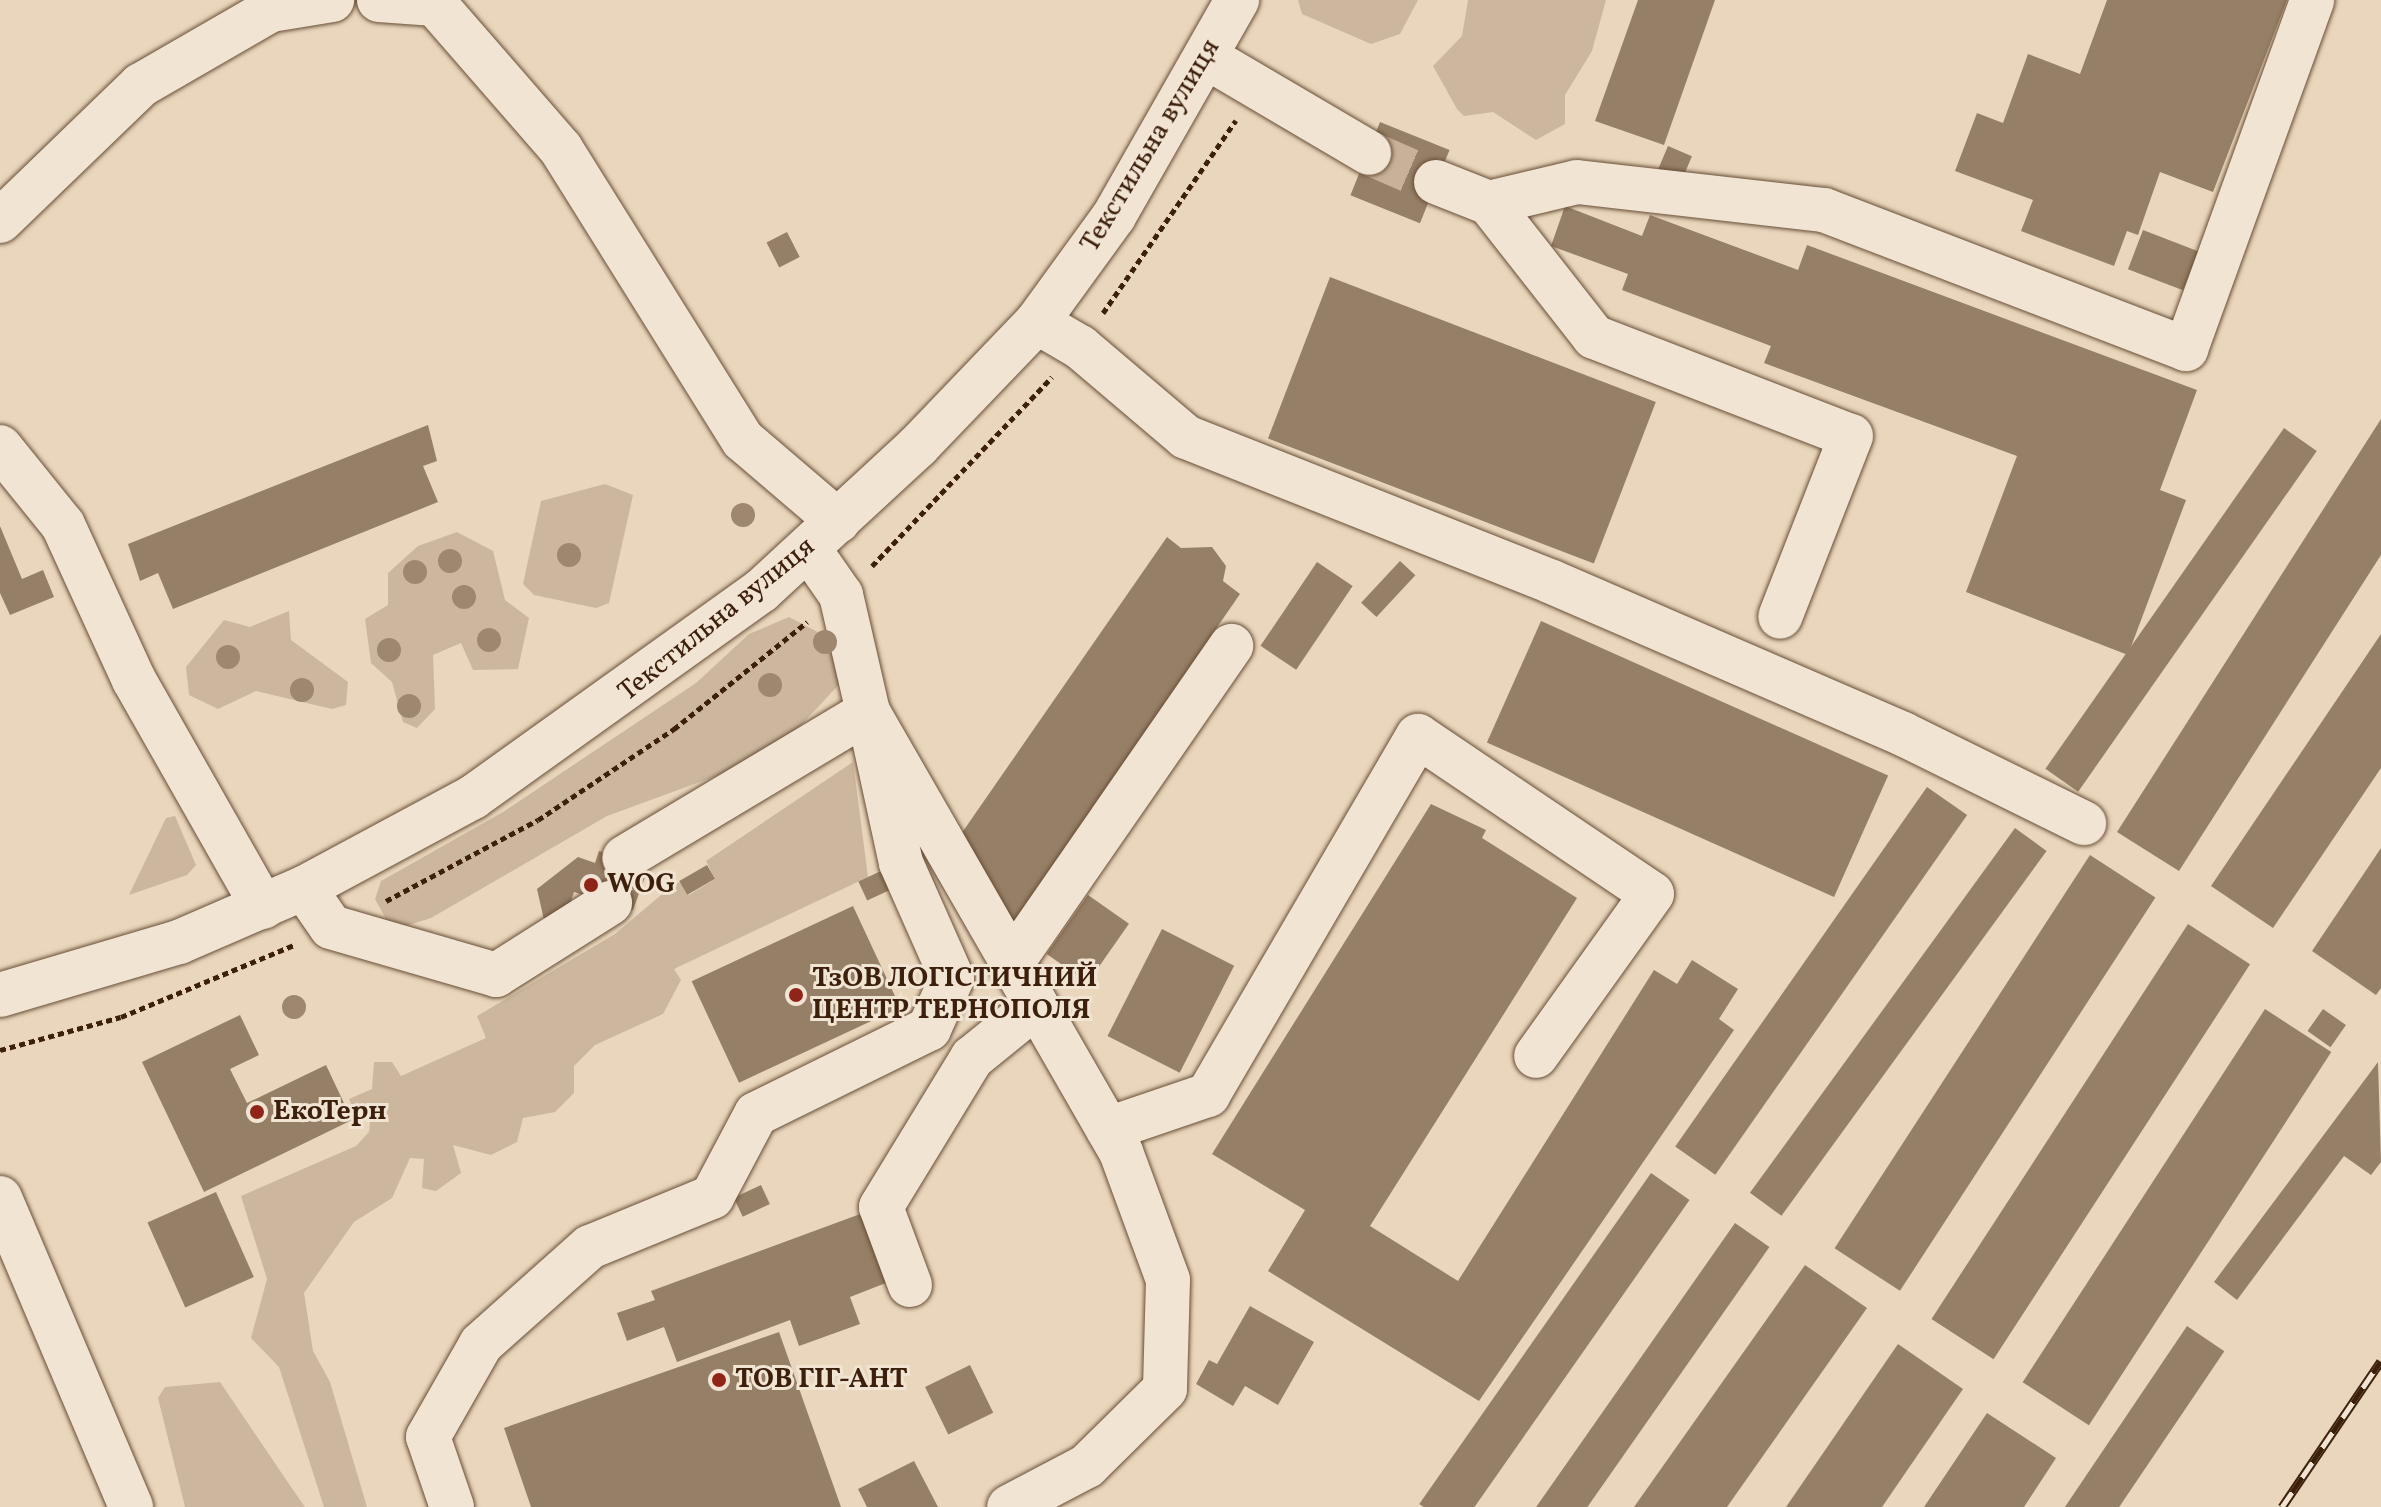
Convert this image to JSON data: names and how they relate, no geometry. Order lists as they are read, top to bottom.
{
  "streets": {
    "street": ["Текстильна вулиця"]
  },
  "places": [
    "WOG",
    "ТзОВ ЛОГІСТИЧНИЙ ЦЕНТР ТЕРНОПОЛЯ",
    "ЕкоТерн",
    "ТОВ ГІГ-АНТ"
  ]
}
